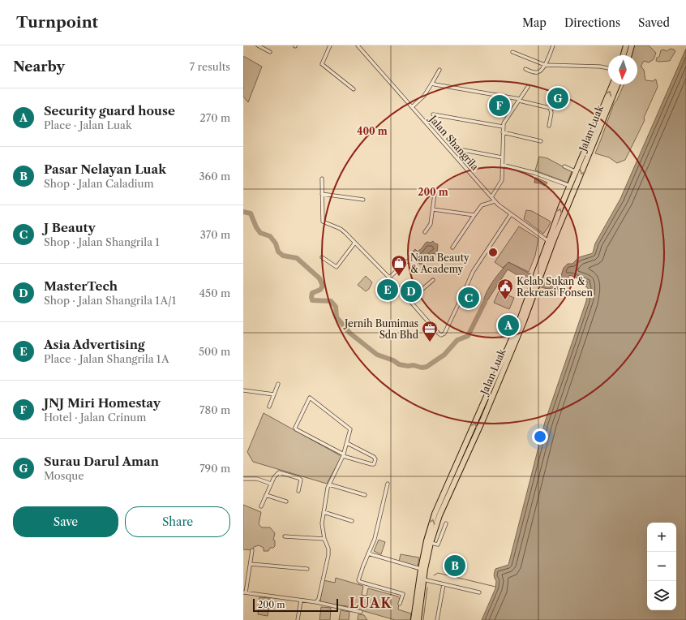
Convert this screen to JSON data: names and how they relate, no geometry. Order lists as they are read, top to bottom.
{
  "streets": {
    "main road": ["Jalan Luak"],
    "street": ["Jalan Shangrila"]
  },
  "crossings": [
    ["Jalan Luak", "Jalan Shangrila"]
  ],
  "districts": ["LUAK"],
  "places": {
    "shop": ["Nana Beauty & Academy"],
    "public building": ["Kelab Sukan & Rekreasi Fonsen"],
    "office": ["Jernih Bumimas Sdn Bhd"]
  },
  "scale_bar": "200 m",
  "north": "bottom",
  "page": {
    "header": "Turnpoint",
    "nav": ["Map", "Directions", "Saved"],
    "heading": ["Nearby", "7 results"],
    "pins": [
      "G",
      "F",
      "E",
      "D",
      "C",
      "A",
      "B"
    ],
    "list": [
      {
        "mark": "A",
        "name": "Security guard house",
        "note": "Place · Jalan Luak",
        "value": "270 m"
      },
      {
        "mark": "B",
        "name": "Pasar Nelayan Luak",
        "note": "Shop · Jalan Caladium",
        "value": "360 m"
      },
      {
        "mark": "C",
        "name": "J Beauty",
        "note": "Shop · Jalan Shangrila 1",
        "value": "370 m"
      },
      {
        "mark": "D",
        "name": "MasterTech",
        "note": "Shop · Jalan Shangrila 1A/1",
        "value": "450 m"
      },
      {
        "mark": "E",
        "name": "Asia Advertising",
        "note": "Place · Jalan Shangrila 1A",
        "value": "500 m"
      },
      {
        "mark": "F",
        "name": "JNJ Miri Homestay",
        "note": "Hotel · Jalan Crinum",
        "value": "780 m"
      },
      {
        "mark": "G",
        "name": "Surau Darul Aman",
        "note": "Mosque",
        "value": "790 m"
      }
    ],
    "buttons": ["Save", "Share"],
    "map_buttons": ["+", "−"],
    "scale": "200 m"
  },
  "rings": ["400 m", "200 m"]
}
